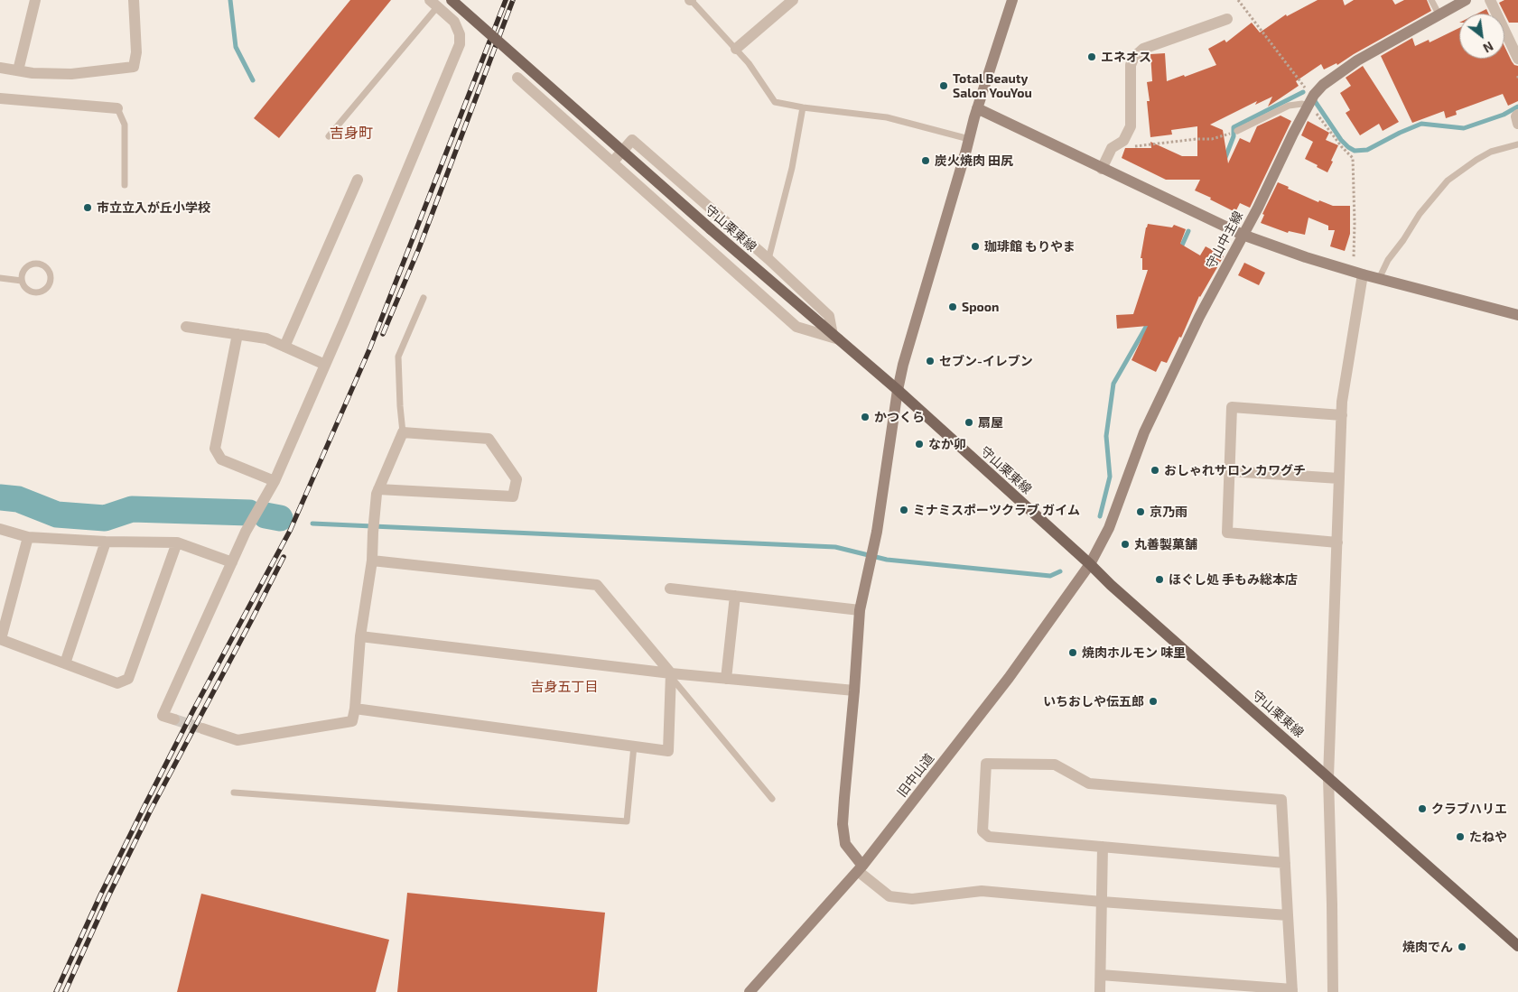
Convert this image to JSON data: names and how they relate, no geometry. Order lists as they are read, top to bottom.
{
  "streets": {
    "main road": ["守山栗東線"],
    "street": ["守山中主線", "旧中山道"]
  },
  "crossings": [
    ["守山栗東線", "守山中主線"],
    ["守山栗東線", "旧中山道"],
    ["守山中主線", "旧中山道"]
  ],
  "districts": ["吉身町", "吉身五丁目"],
  "places": [
    "エネオス",
    "Total Beauty Salon YouYou",
    "炭火焼肉 田尻",
    "市立立入が丘小学校",
    "珈琲館 もりやま",
    "Spoon",
    "セブン-イレブン",
    "かつくら",
    "扇屋",
    "なか卯",
    "おしゃれサロン カワグチ",
    "ミナミスポーツクラブ ガイム",
    "京乃雨",
    "丸善製菓舗",
    "ほぐし処 手もみ総本店",
    "焼肉ホルモン 味里",
    "いちおしや伝五郎",
    "クラブハリエ",
    "たねや",
    "焼肉でん"
  ],
  "north": "bottom right"
}
